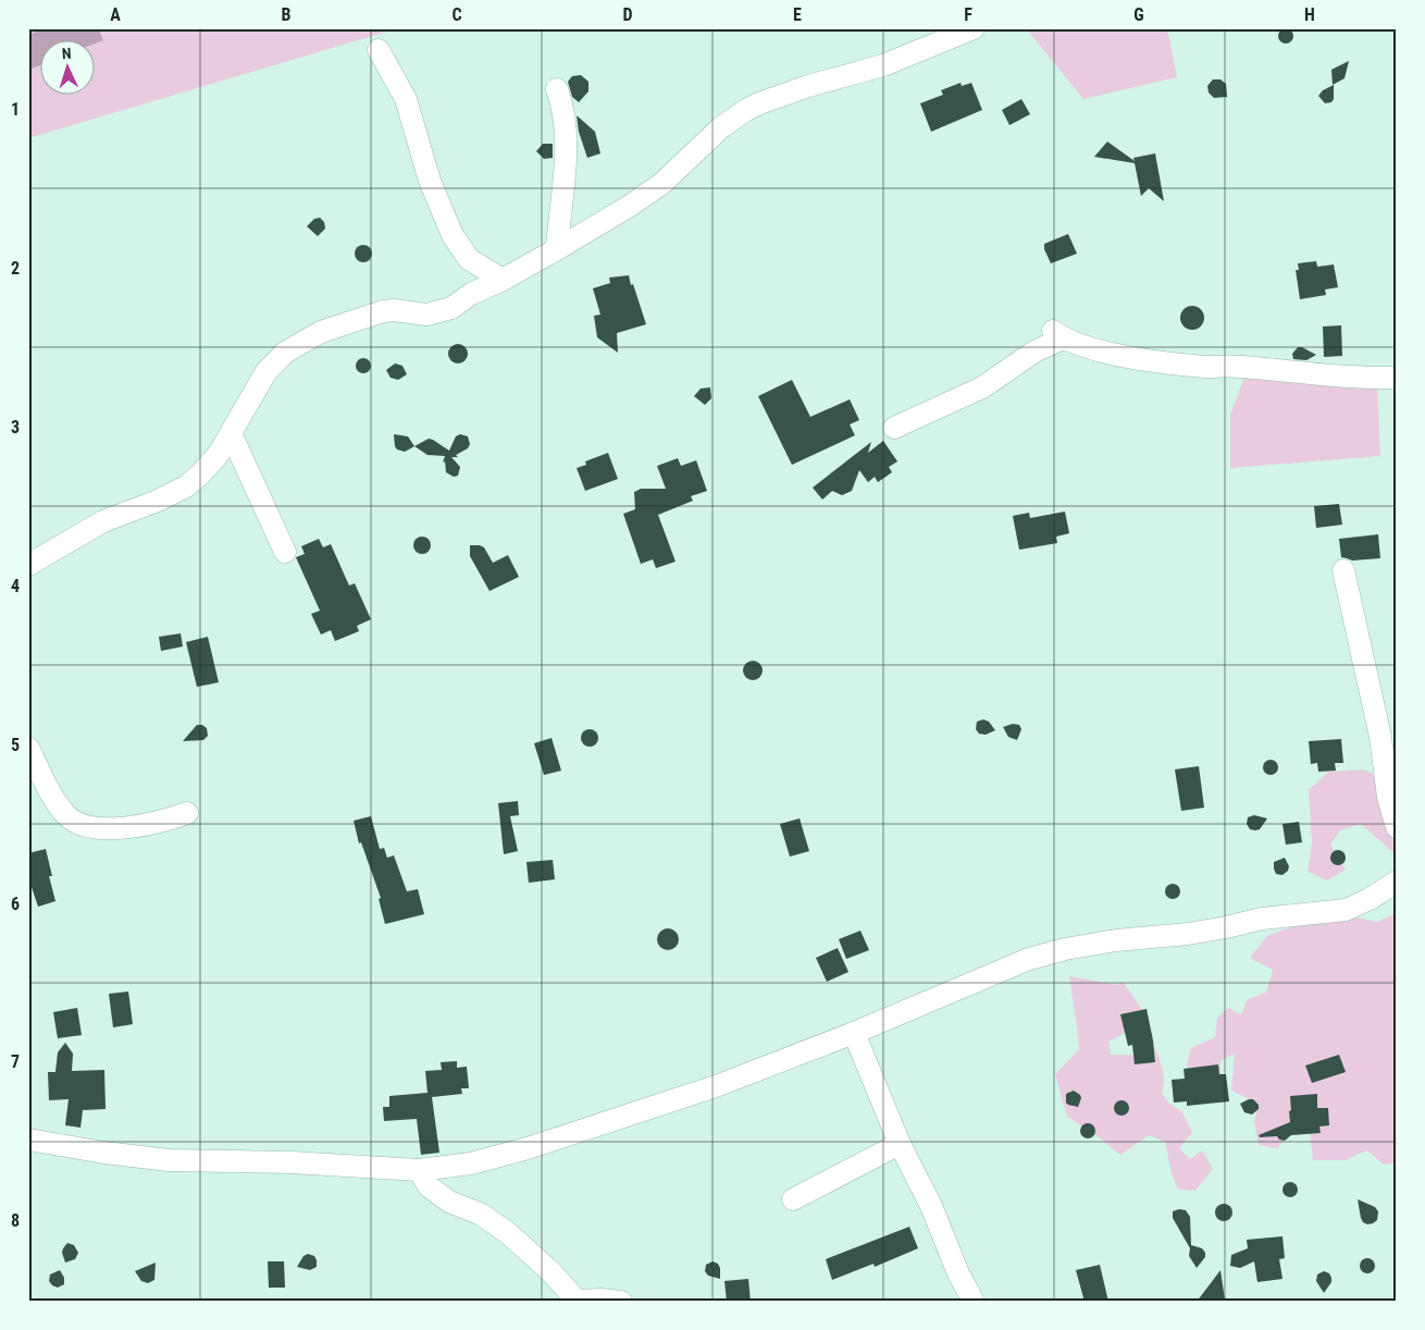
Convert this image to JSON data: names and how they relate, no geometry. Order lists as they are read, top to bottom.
{
  "north": "top",
  "grid": {
    "columns": [
      "A",
      "B",
      "C",
      "D",
      "E",
      "F",
      "G",
      "H"
    ],
    "rows": [
      "1",
      "2",
      "3",
      "4",
      "5",
      "6",
      "7",
      "8"
    ]
  }
}
